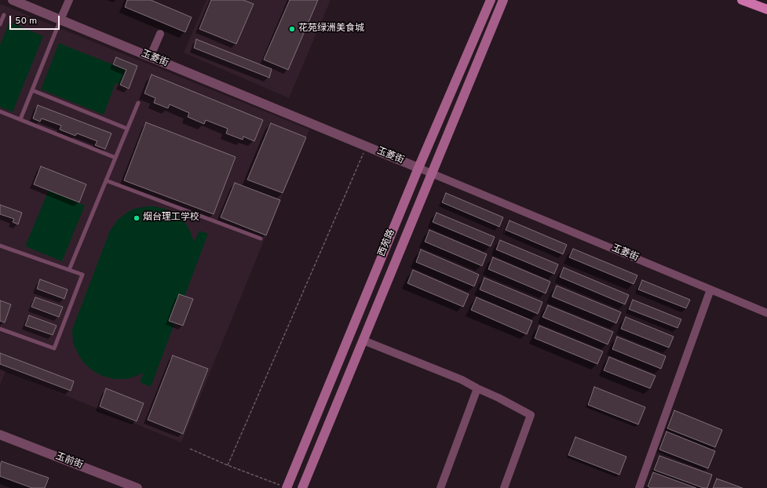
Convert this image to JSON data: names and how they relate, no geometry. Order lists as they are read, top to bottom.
{
  "streets": {
    "main road": ["西苑路"],
    "street": ["玉菱街", "玉前街"]
  },
  "crossings": [
    ["玉菱街", "西苑路"]
  ],
  "places": ["花苑绿洲美食城", "烟台理工学校"],
  "scale_bar": "50 m"
}
